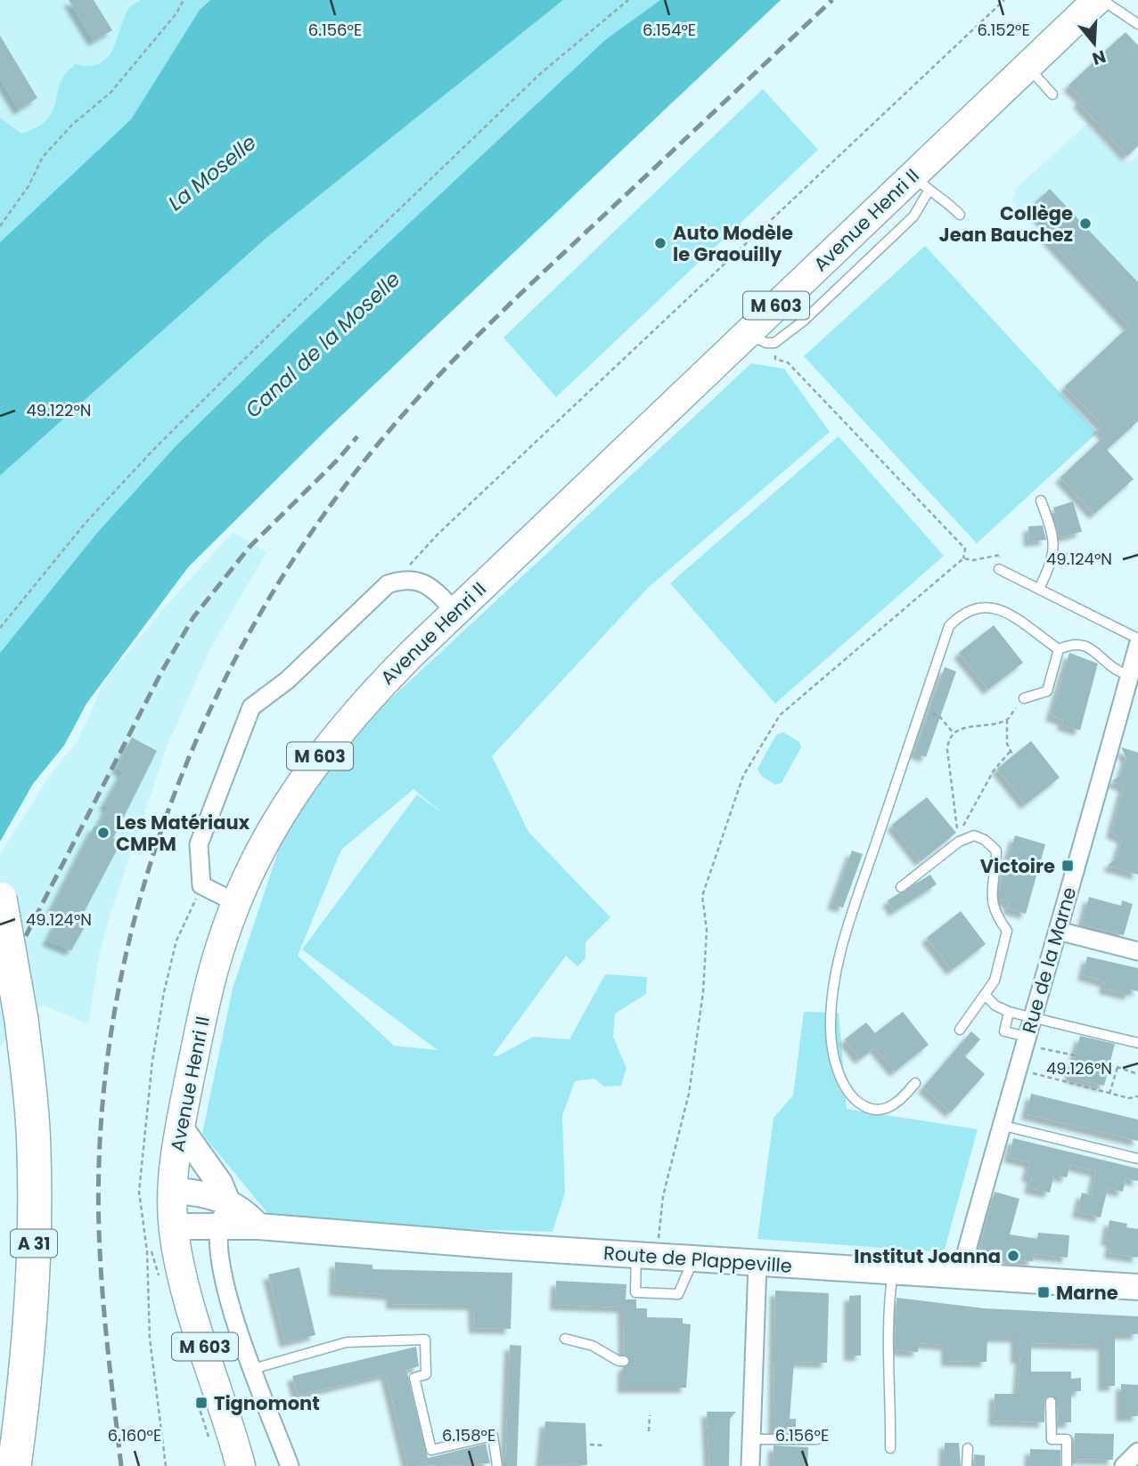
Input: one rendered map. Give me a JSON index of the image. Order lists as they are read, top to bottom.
{
  "streets": {
    "highway": ["A 31"],
    "main road": ["Avenue Henri II", "M 603"],
    "street": ["Rue de la Marne", "Route de Plappeville"]
  },
  "crossings": [
    ["Avenue Henri II", "Route de Plappeville"],
    ["Rue de la Marne", "Route de Plappeville"]
  ],
  "water": ["La Moselle", "Canal de la Moselle"],
  "places": {
    "other": [
      "Collège Jean Bauchez",
      "Auto Modèle le Graouilly",
      "Les Matériaux CMPM",
      "Institut Joanna"
    ],
    "transit": ["Victoire", "Marne", "Tignomont"]
  },
  "north": "bottom",
  "coordinates": [
    "6.156°E",
    "6.154°E",
    "6.152°E",
    "49.122°N",
    "49.124°N",
    "49.126°N",
    "6.160°E",
    "6.158°E"
  ]
}
